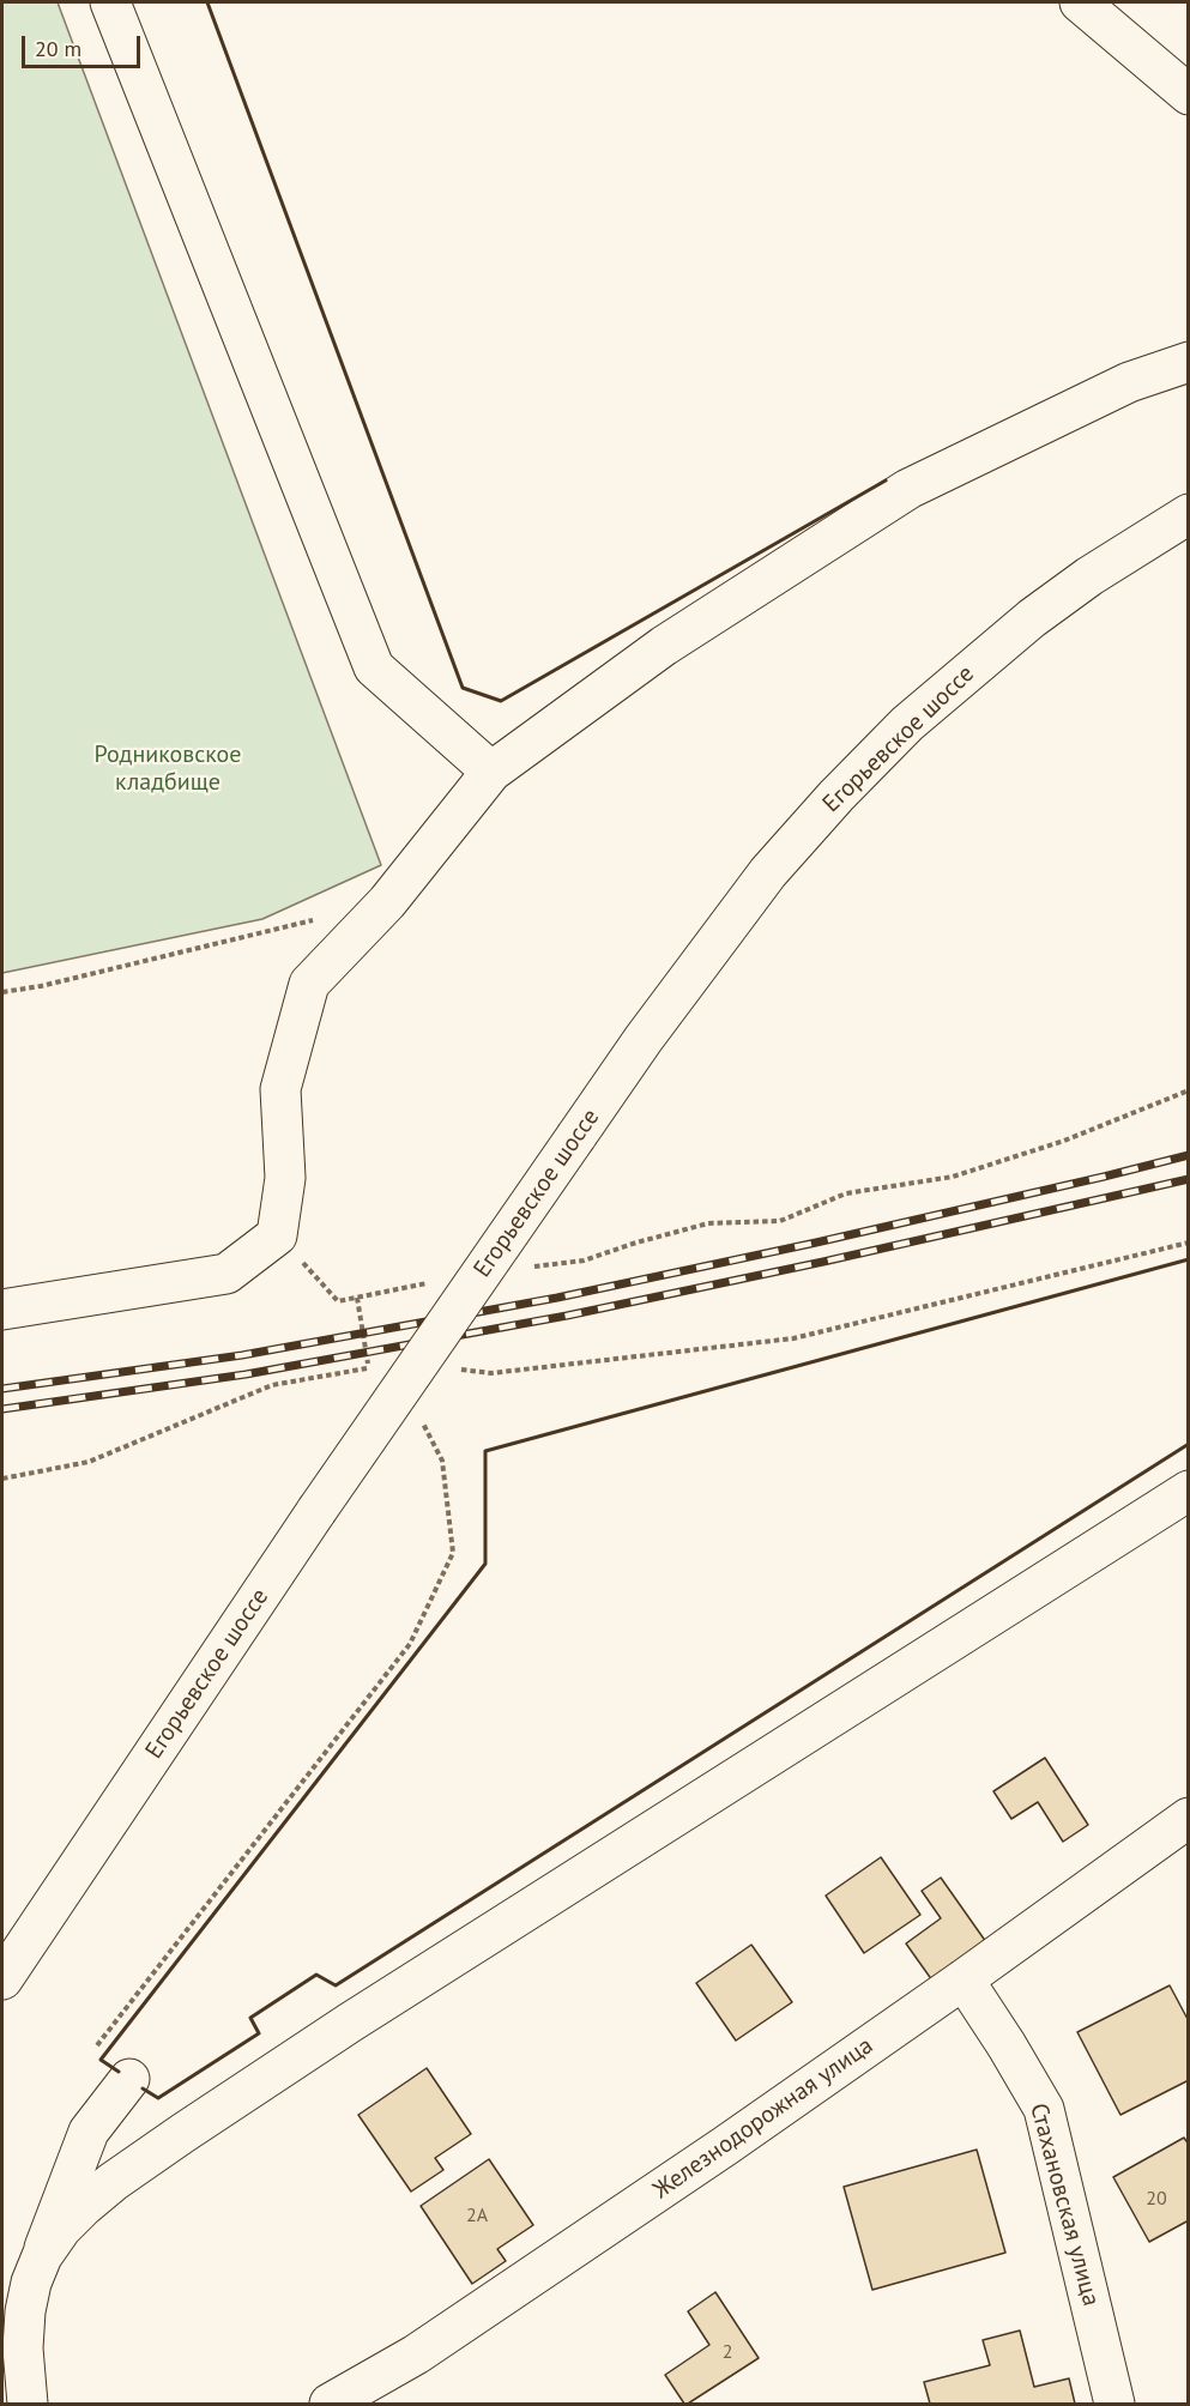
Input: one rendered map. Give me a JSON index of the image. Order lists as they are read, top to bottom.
{
  "streets": {
    "street": ["Егорьевское шоссе", "Железнодорожная улица", "Стахановская улица"]
  },
  "crossings": [
    ["Железнодорожная улица", "Стахановская улица"]
  ],
  "parks": ["Родниковское кладбище"],
  "house_numbers": ["20", "2А", "2"],
  "scale_bar": "20 m"
}
